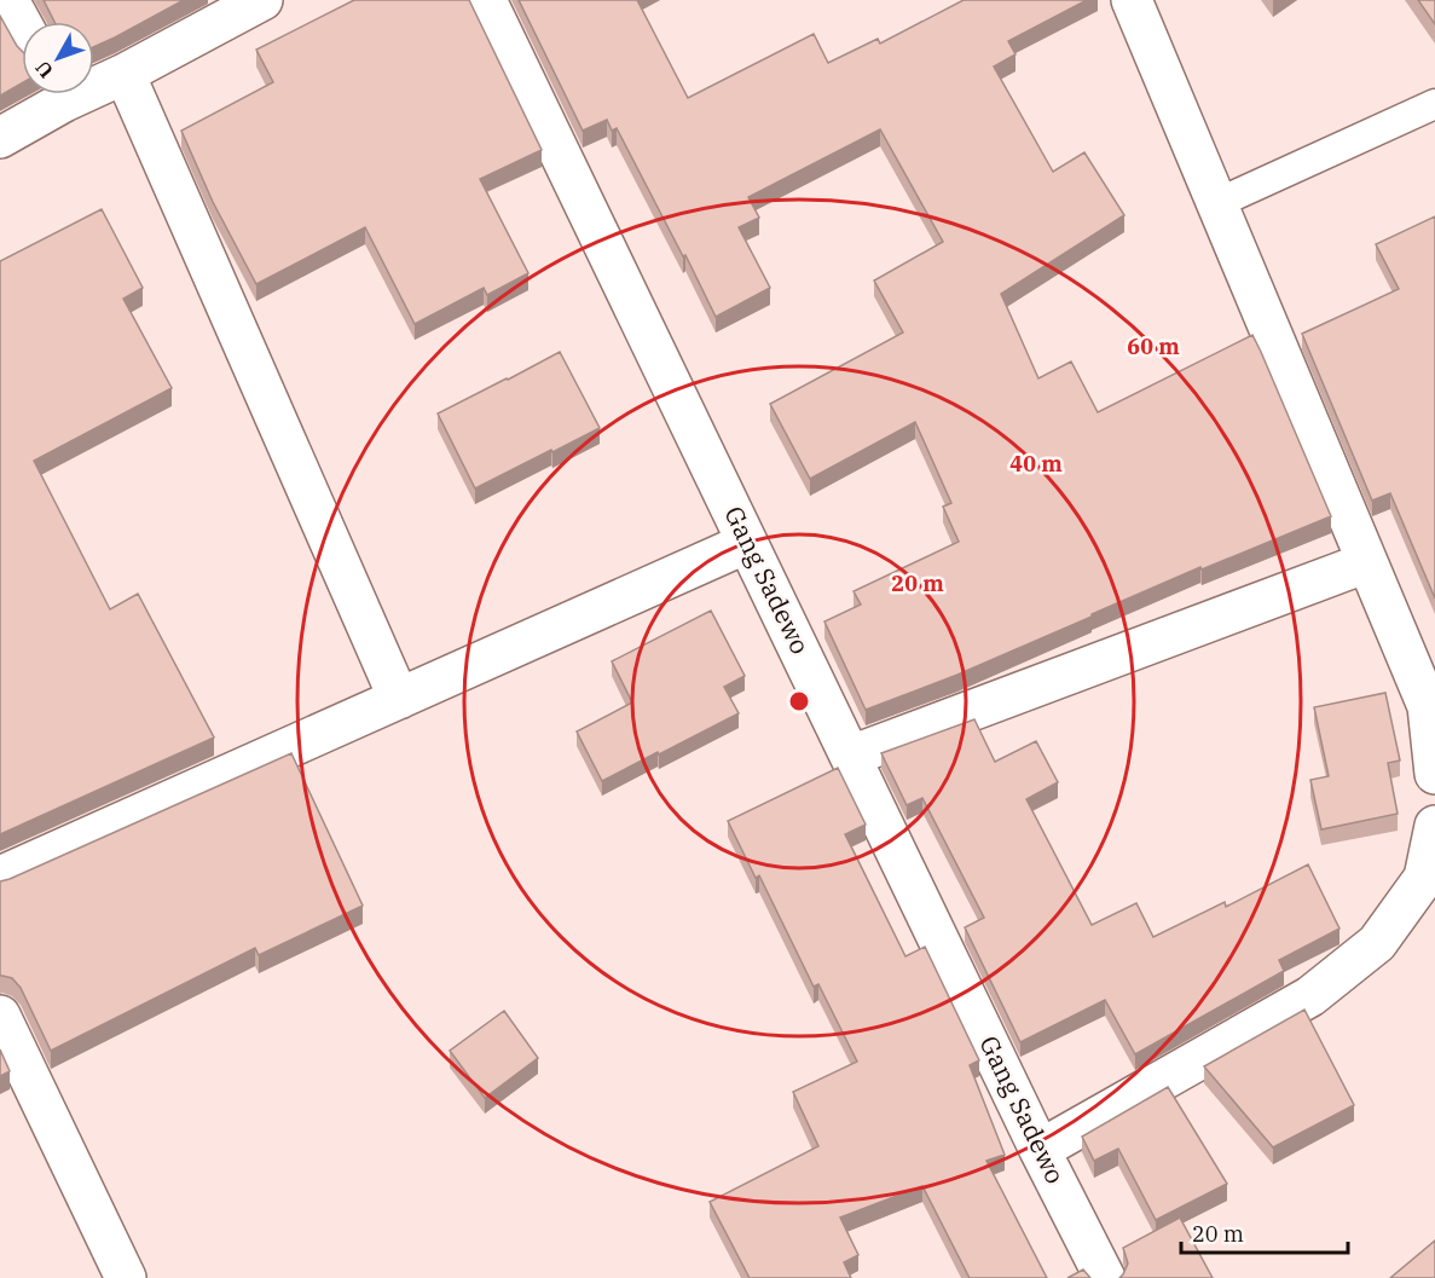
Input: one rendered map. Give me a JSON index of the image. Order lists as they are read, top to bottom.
{
  "streets": {
    "street": ["Gang Sadewo"]
  },
  "scale_bar": "20 m",
  "north": "bottom left",
  "rings": ["60 m", "40 m", "20 m"]
}
